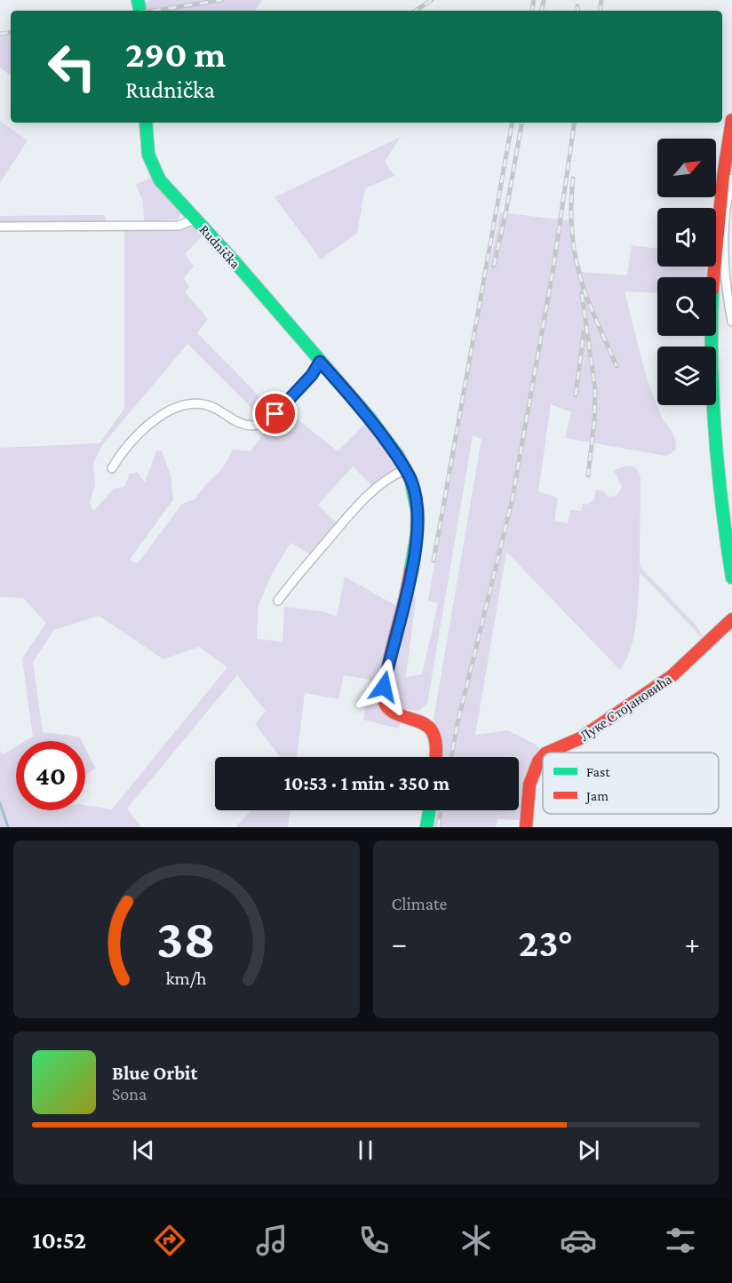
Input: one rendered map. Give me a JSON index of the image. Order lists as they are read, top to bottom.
{
  "streets": {
    "street": ["Rudnička", "Луке Стојановића"]
  },
  "legend": ["Fast", "Jam"],
  "north": "top right",
  "page": {
    "turn": ["290 m", "Rudnička"],
    "limit": "40",
    "trip": "10:53 · 1 min · 350 m",
    "tile": "Climate",
    "heat": ["−", "23°", "+"],
    "song": ["Blue Orbit", "Sona"],
    "tabs": "10:52",
    "gauge": ["38", "km/h"]
  }
}
